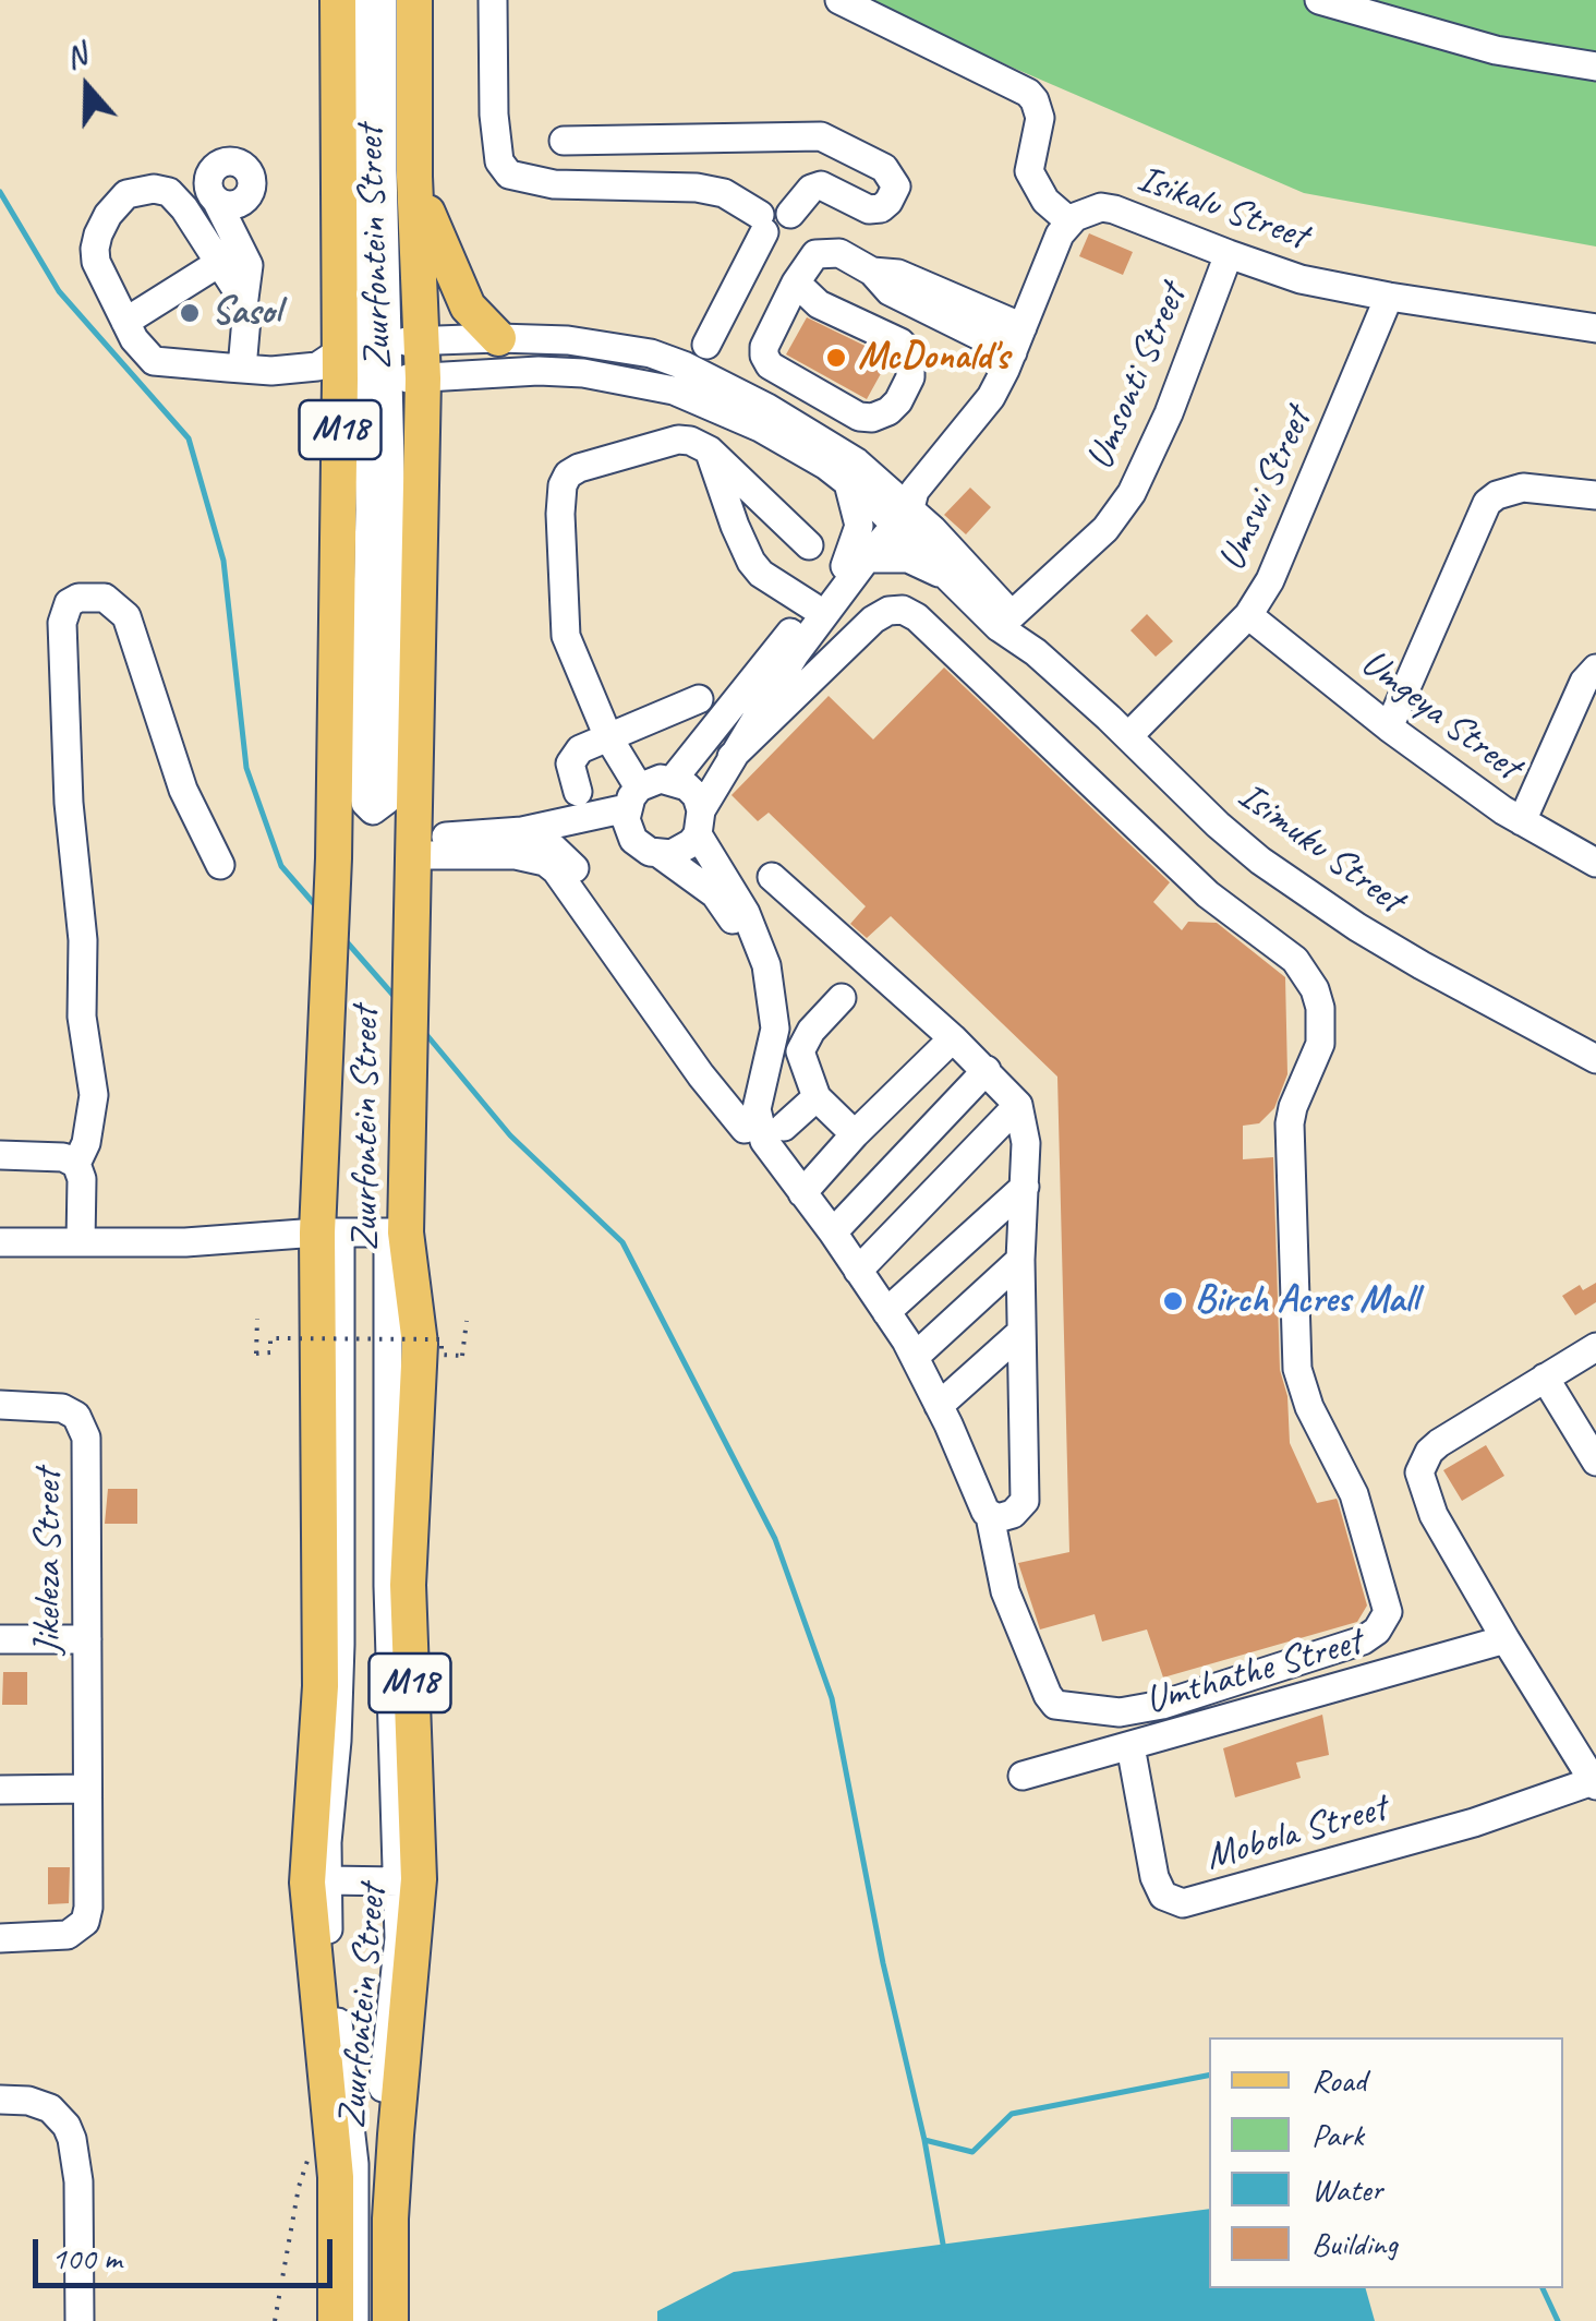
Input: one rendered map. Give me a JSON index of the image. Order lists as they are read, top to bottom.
{
  "streets": {
    "main road": ["Zuurfontein Street", "M18"],
    "street": [
      "Isikalu Street",
      "Umsonti Street",
      "Umswi Street",
      "Umgeya Street",
      "Isimuku Street",
      "Jikeleza Street",
      "Umthathe Street",
      "Mobola Street"
    ]
  },
  "crossings": [
    ["Isikalu Street", "Umsonti Street"],
    ["Isikalu Street", "Umswi Street"],
    ["Umsonti Street", "Isimuku Street"],
    ["Umswi Street", "Umgeya Street"],
    ["Umswi Street", "Isimuku Street"],
    ["Umthathe Street", "Mobola Street"]
  ],
  "places": ["Sasol", "McDonald's", "Birch Acres Mall"],
  "legend": [
    "Road",
    "Park",
    "Water",
    "Building"
  ],
  "scale_bar": "100 m",
  "north": "top"
}
